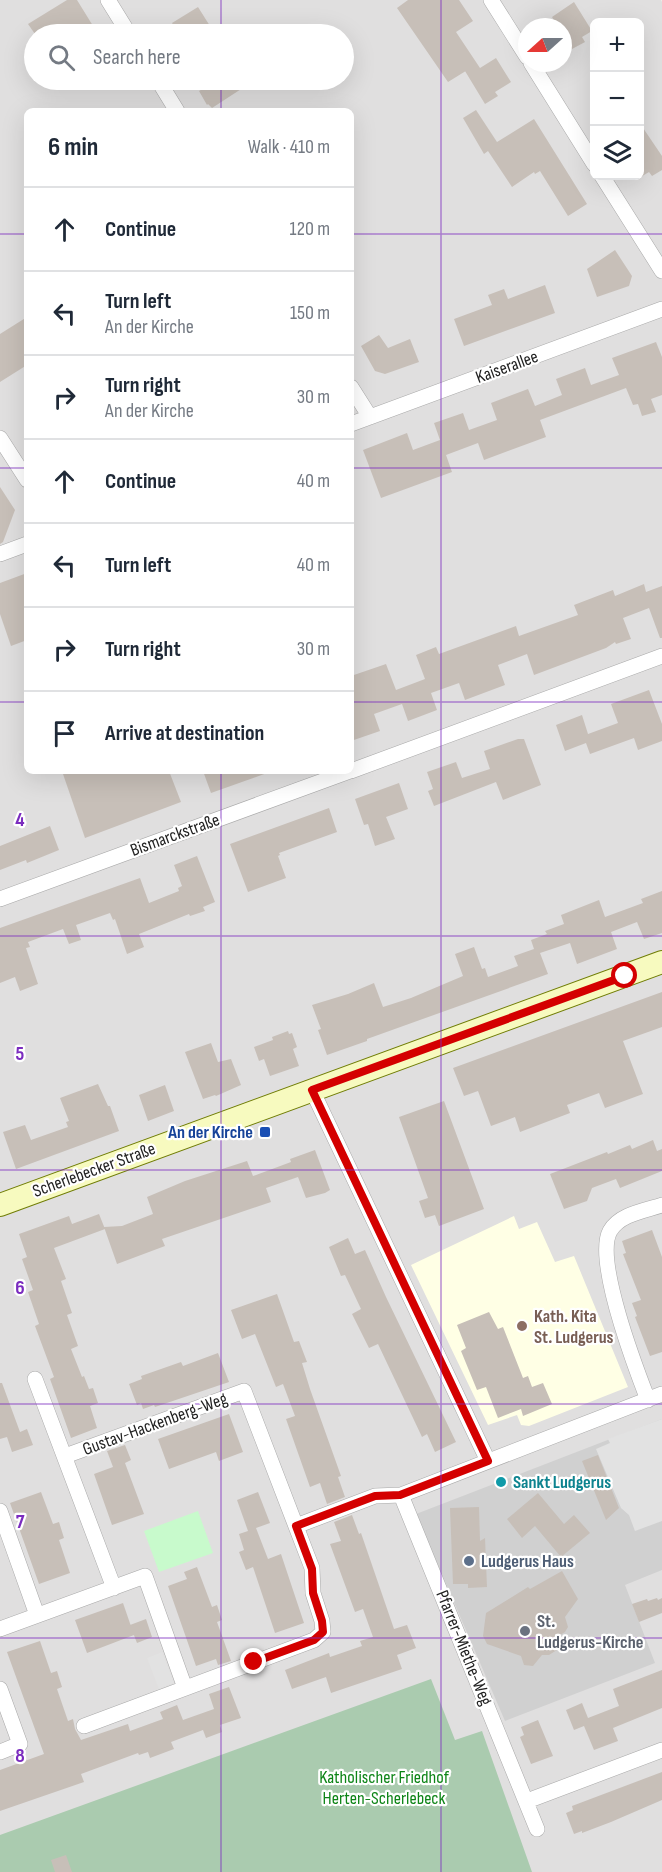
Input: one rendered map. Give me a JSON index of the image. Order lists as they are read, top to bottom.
{
  "streets": {
    "street": [
      "Kaiserallee",
      "Bismarckstraße",
      "Scherlebecker Straße",
      "Gustav-Hackenberg-Weg",
      "Pfarrer-Miethe-Weg"
    ]
  },
  "parks": ["Katholischer Friedhof Herten-Scherlebeck"],
  "places": {
    "transit": ["An der Kirche"],
    "other": [
      "Kath. Kita St. Ludgerus",
      "Sankt Ludgerus",
      "Ludgerus Haus",
      "St. Ludgerus-Kirche"
    ]
  },
  "north": "left",
  "page": {
    "map_buttons": ["+", "−"],
    "search": "Search here",
    "heading": ["6 min", "Walk · 410 m"],
    "list": [
      ["Continue", "120 m"],
      ["Turn left", "An der Kirche", "150 m"],
      ["Turn right", "An der Kirche", "30 m"],
      ["Continue", "40 m"],
      ["Turn left", "40 m"],
      ["Turn right", "30 m"],
      "Arrive at destination"
    ]
  },
  "grid": {
    "rows": [
      "4",
      "5",
      "6",
      "7",
      "8"
    ]
  }
}
